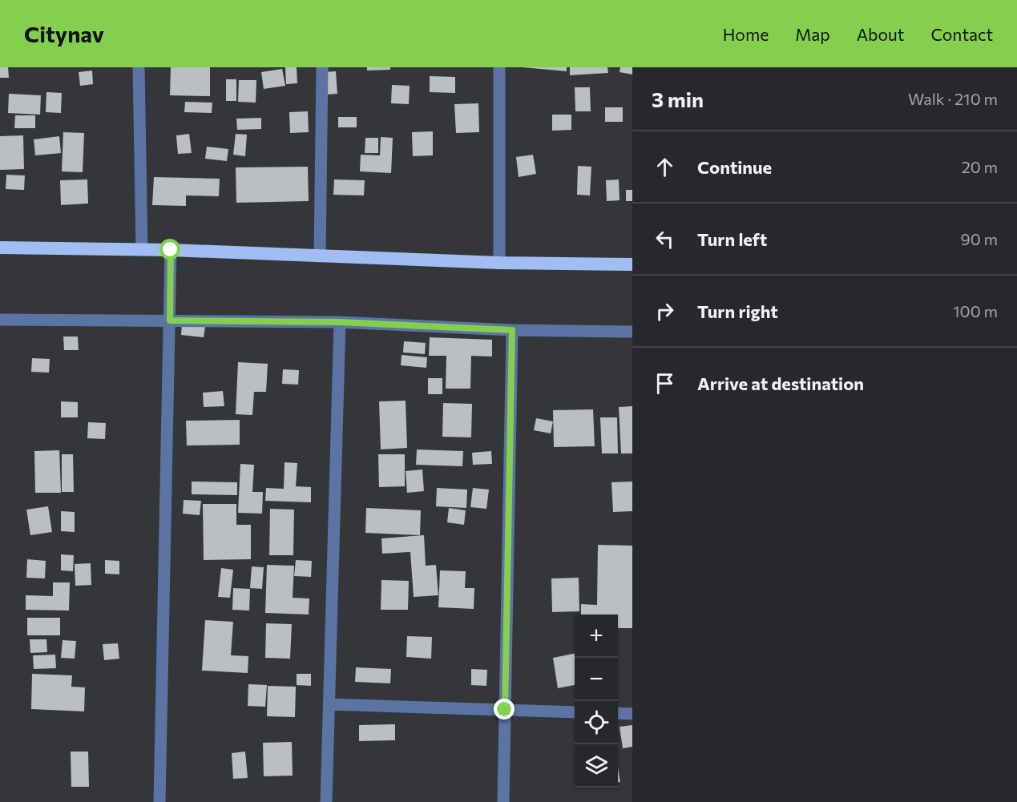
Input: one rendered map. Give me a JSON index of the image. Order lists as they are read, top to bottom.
{
  "page": {
    "header": "Citynav",
    "nav": [
      "Home",
      "Map",
      "About",
      "Contact"
    ],
    "heading": ["3 min", "Walk · 210 m"],
    "list": [
      ["Continue", "20 m"],
      ["Turn left", "90 m"],
      ["Turn right", "100 m"],
      "Arrive at destination"
    ],
    "map_buttons": ["+", "−"]
  }
}
